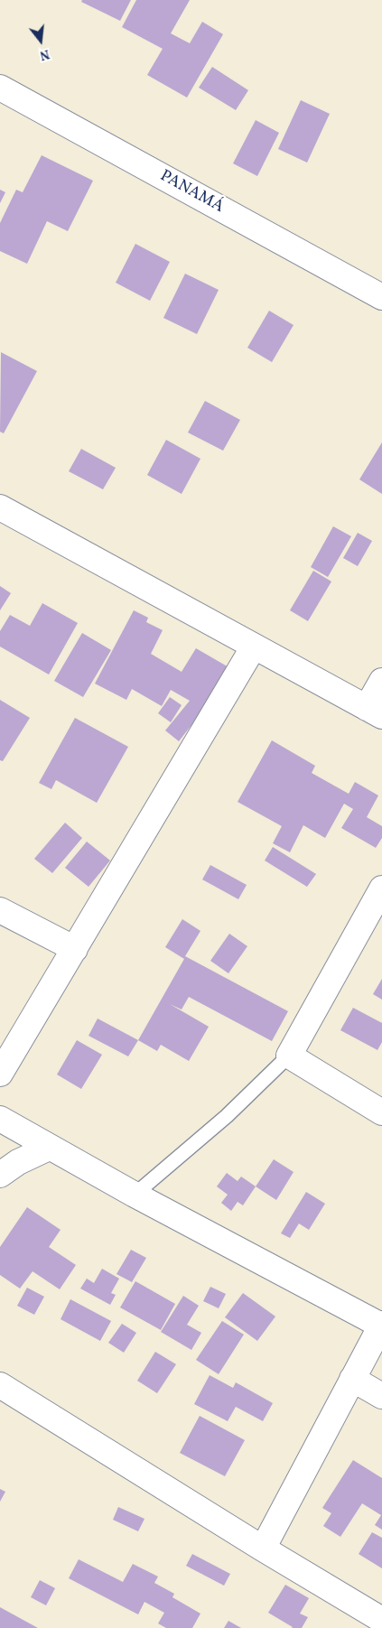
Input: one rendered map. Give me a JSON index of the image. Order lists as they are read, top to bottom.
{
  "streets": {
    "street": ["PANAMÁ"]
  },
  "north": "bottom"
}
